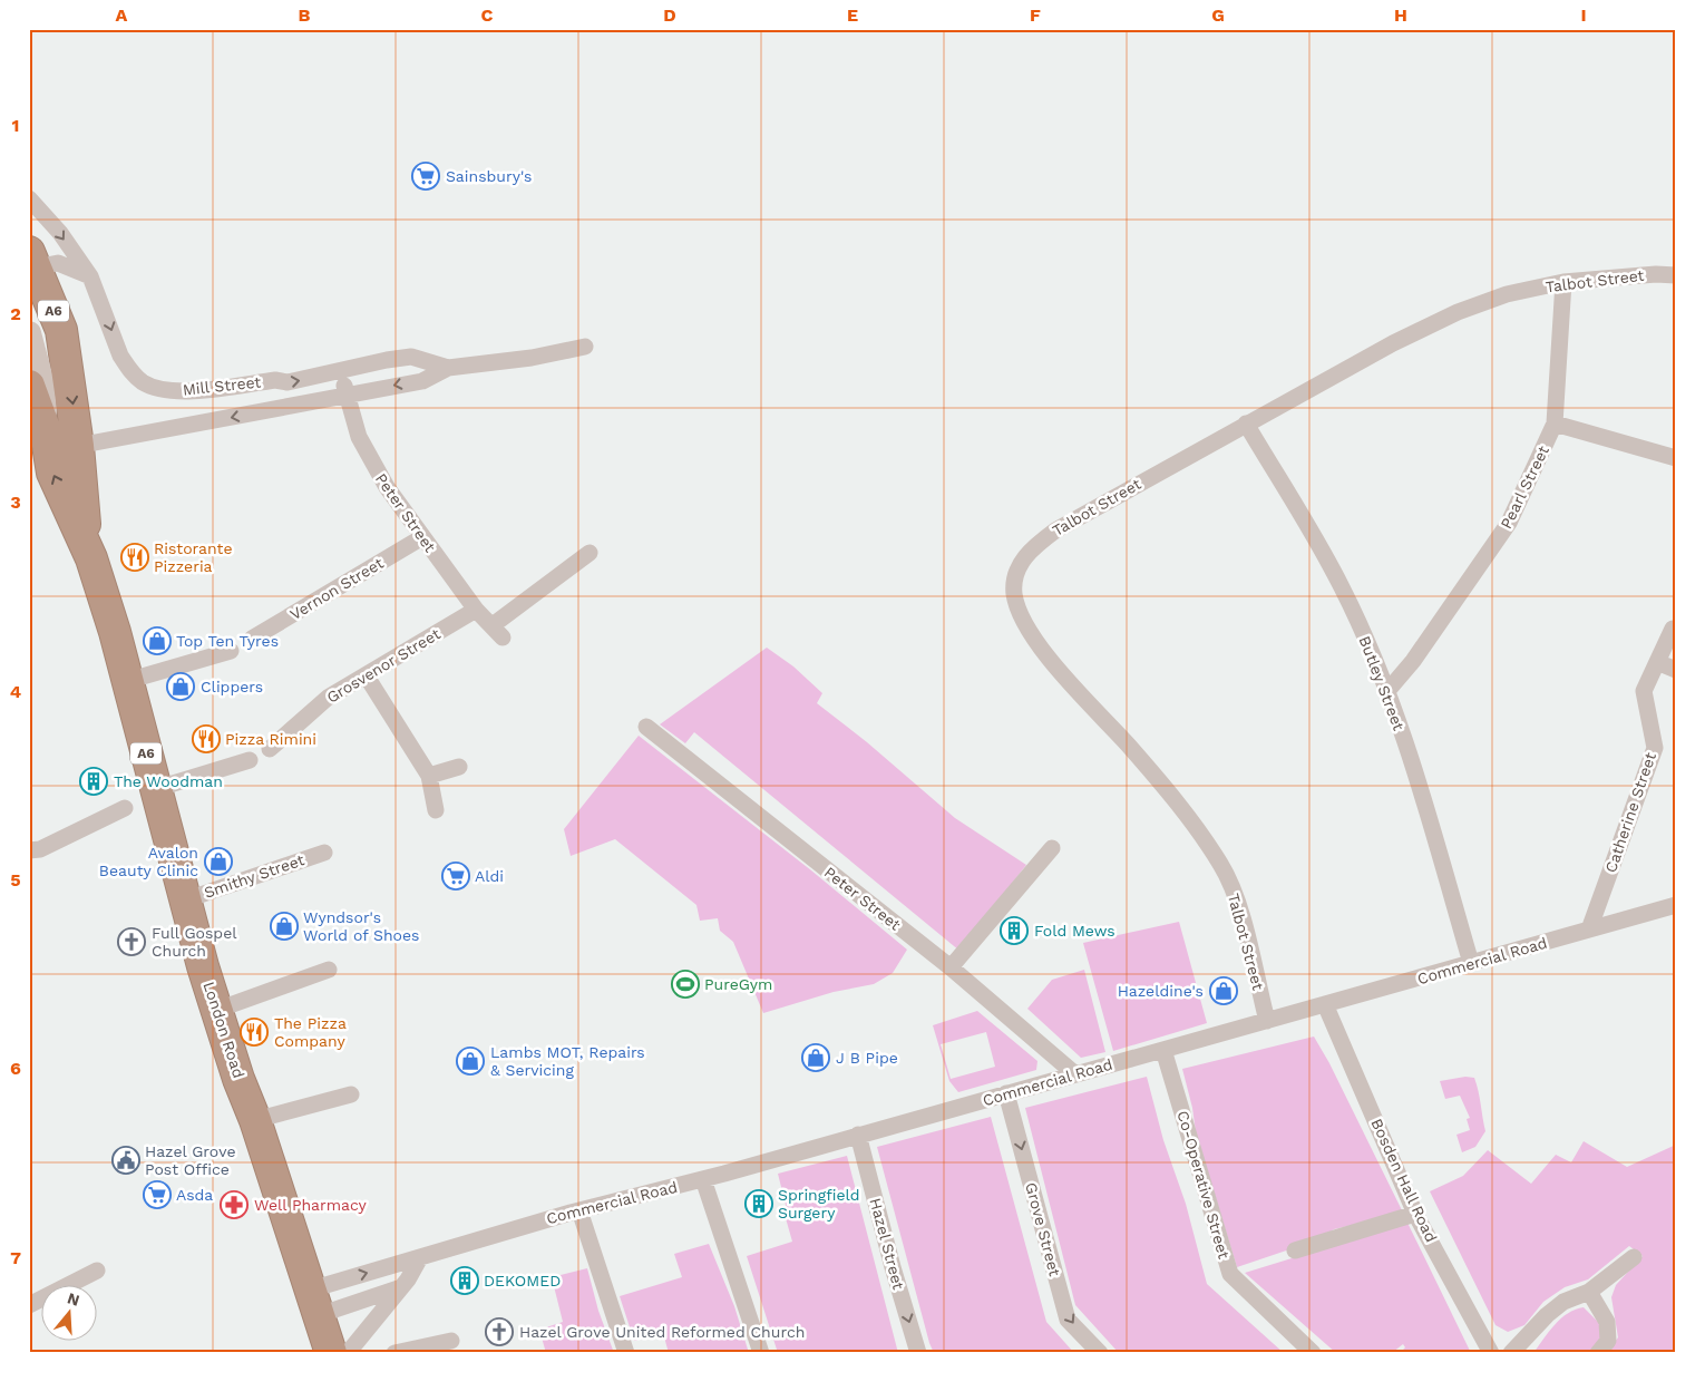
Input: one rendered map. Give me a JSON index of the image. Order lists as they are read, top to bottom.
{
  "streets": {
    "highway": ["A6", "London Road"],
    "street": [
      "Talbot Street",
      "Mill Street",
      "Pearl Street",
      "Peter Street",
      "Vernon Street",
      "Grosvenor Street",
      "Butley Street",
      "Catherine Street",
      "Smithy Street",
      "Commercial Road",
      "Bosden Hall Road",
      "Co-Operative Street",
      "Grove Street",
      "Hazel Street"
    ]
  },
  "crossings": [
    ["Talbot Street", "Pearl Street"],
    ["Talbot Street", "Butley Street"],
    ["Talbot Street", "Commercial Road"],
    ["A6", "Mill Street"],
    ["A6", "London Road"],
    ["Mill Street", "Peter Street"],
    ["Mill Street", "London Road"],
    ["Pearl Street", "Butley Street"],
    ["Peter Street", "Vernon Street"],
    ["Peter Street", "Grosvenor Street"],
    ["Peter Street", "Commercial Road"],
    ["Butley Street", "Commercial Road"],
    ["Catherine Street", "Commercial Road"],
    ["Smithy Street", "London Road"],
    ["Commercial Road", "London Road"],
    ["Commercial Road", "Bosden Hall Road"],
    ["Commercial Road", "Co-Operative Street"],
    ["Commercial Road", "Grove Street"],
    ["Commercial Road", "Hazel Street"]
  ],
  "one_way": ["Grove Street", "Hazel Street"],
  "places": {
    "supermarket": ["Sainsbury's", "Aldi", "Asda"],
    "restaurant": ["Ristorante Pizzeria", "Pizza Rimini", "The Pizza Company"],
    "shop": [
      "Top Ten Tyres",
      "Clippers",
      "Avalon Beauty Clinic",
      "Wyndsor's World of Shoes",
      "Hazeldine's",
      "J B Pipe",
      "Lambs MOT, Repairs & Servicing"
    ],
    "building": [
      "The Woodman",
      "Fold Mews",
      "Springfield Surgery",
      "DEKOMED"
    ],
    "church": ["Full Gospel Church", "Hazel Grove United Reformed Church"],
    "sports": ["PureGym"],
    "public building": ["Hazel Grove Post Office"],
    "pharmacy": ["Well Pharmacy"]
  },
  "north": "top",
  "grid": {
    "columns": [
      "A",
      "B",
      "C",
      "D",
      "E",
      "F",
      "G",
      "H",
      "I"
    ],
    "rows": [
      "1",
      "2",
      "3",
      "4",
      "5",
      "6",
      "7"
    ]
  }
}
